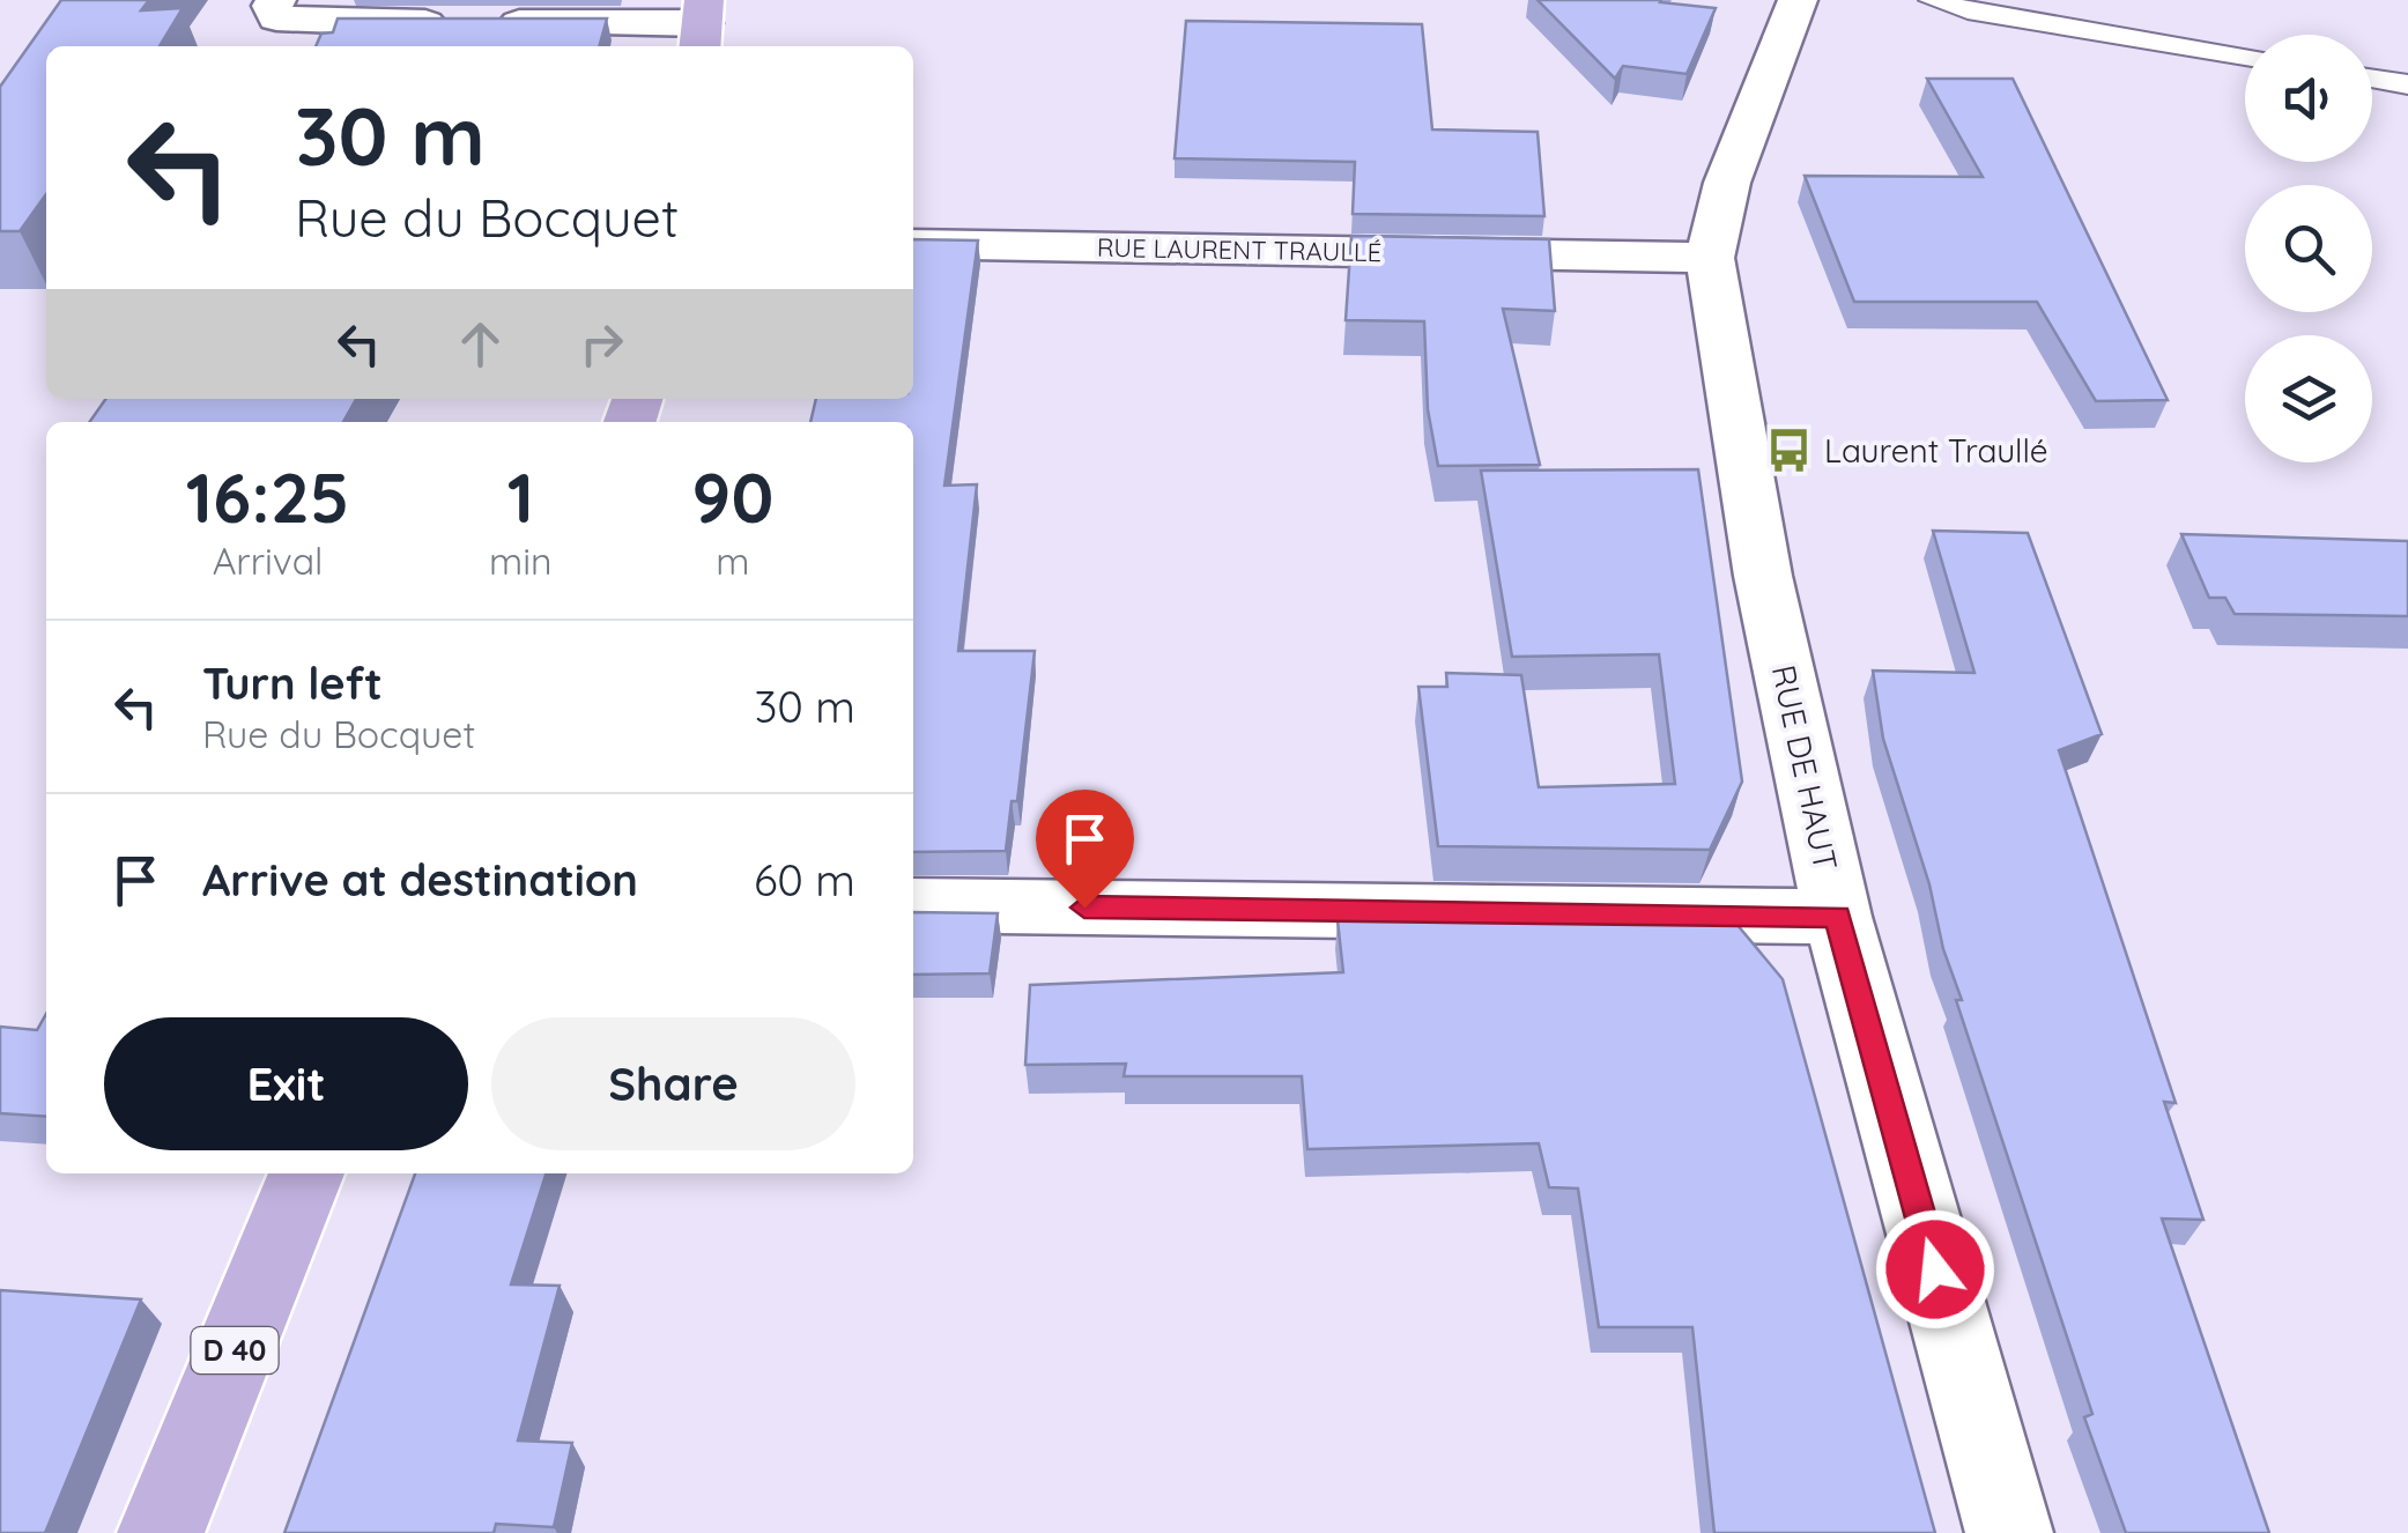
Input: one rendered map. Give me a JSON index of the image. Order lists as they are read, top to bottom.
{
  "streets": {
    "main road": ["D 40"],
    "street": ["RUE LAURENT TRAULLÉ", "RUE DE HAUT"]
  },
  "crossings": [
    ["RUE LAURENT TRAULLÉ", "RUE DE HAUT"]
  ],
  "places": {
    "bus stop": ["Laurent Traullé"]
  },
  "page": {
    "turn": ["30 m", "Rue du Bocquet"],
    "eta": [
      "16:25",
      "Arrival",
      "1",
      "min",
      "90",
      "m"
    ],
    "list": [
      {
        "name": "Turn left",
        "note": "Rue du Bocquet",
        "value": "30 m"
      },
      {
        "name": "Arrive at destination",
        "value": "60 m"
      }
    ],
    "buttons": ["Exit", "Share"]
  }
}
